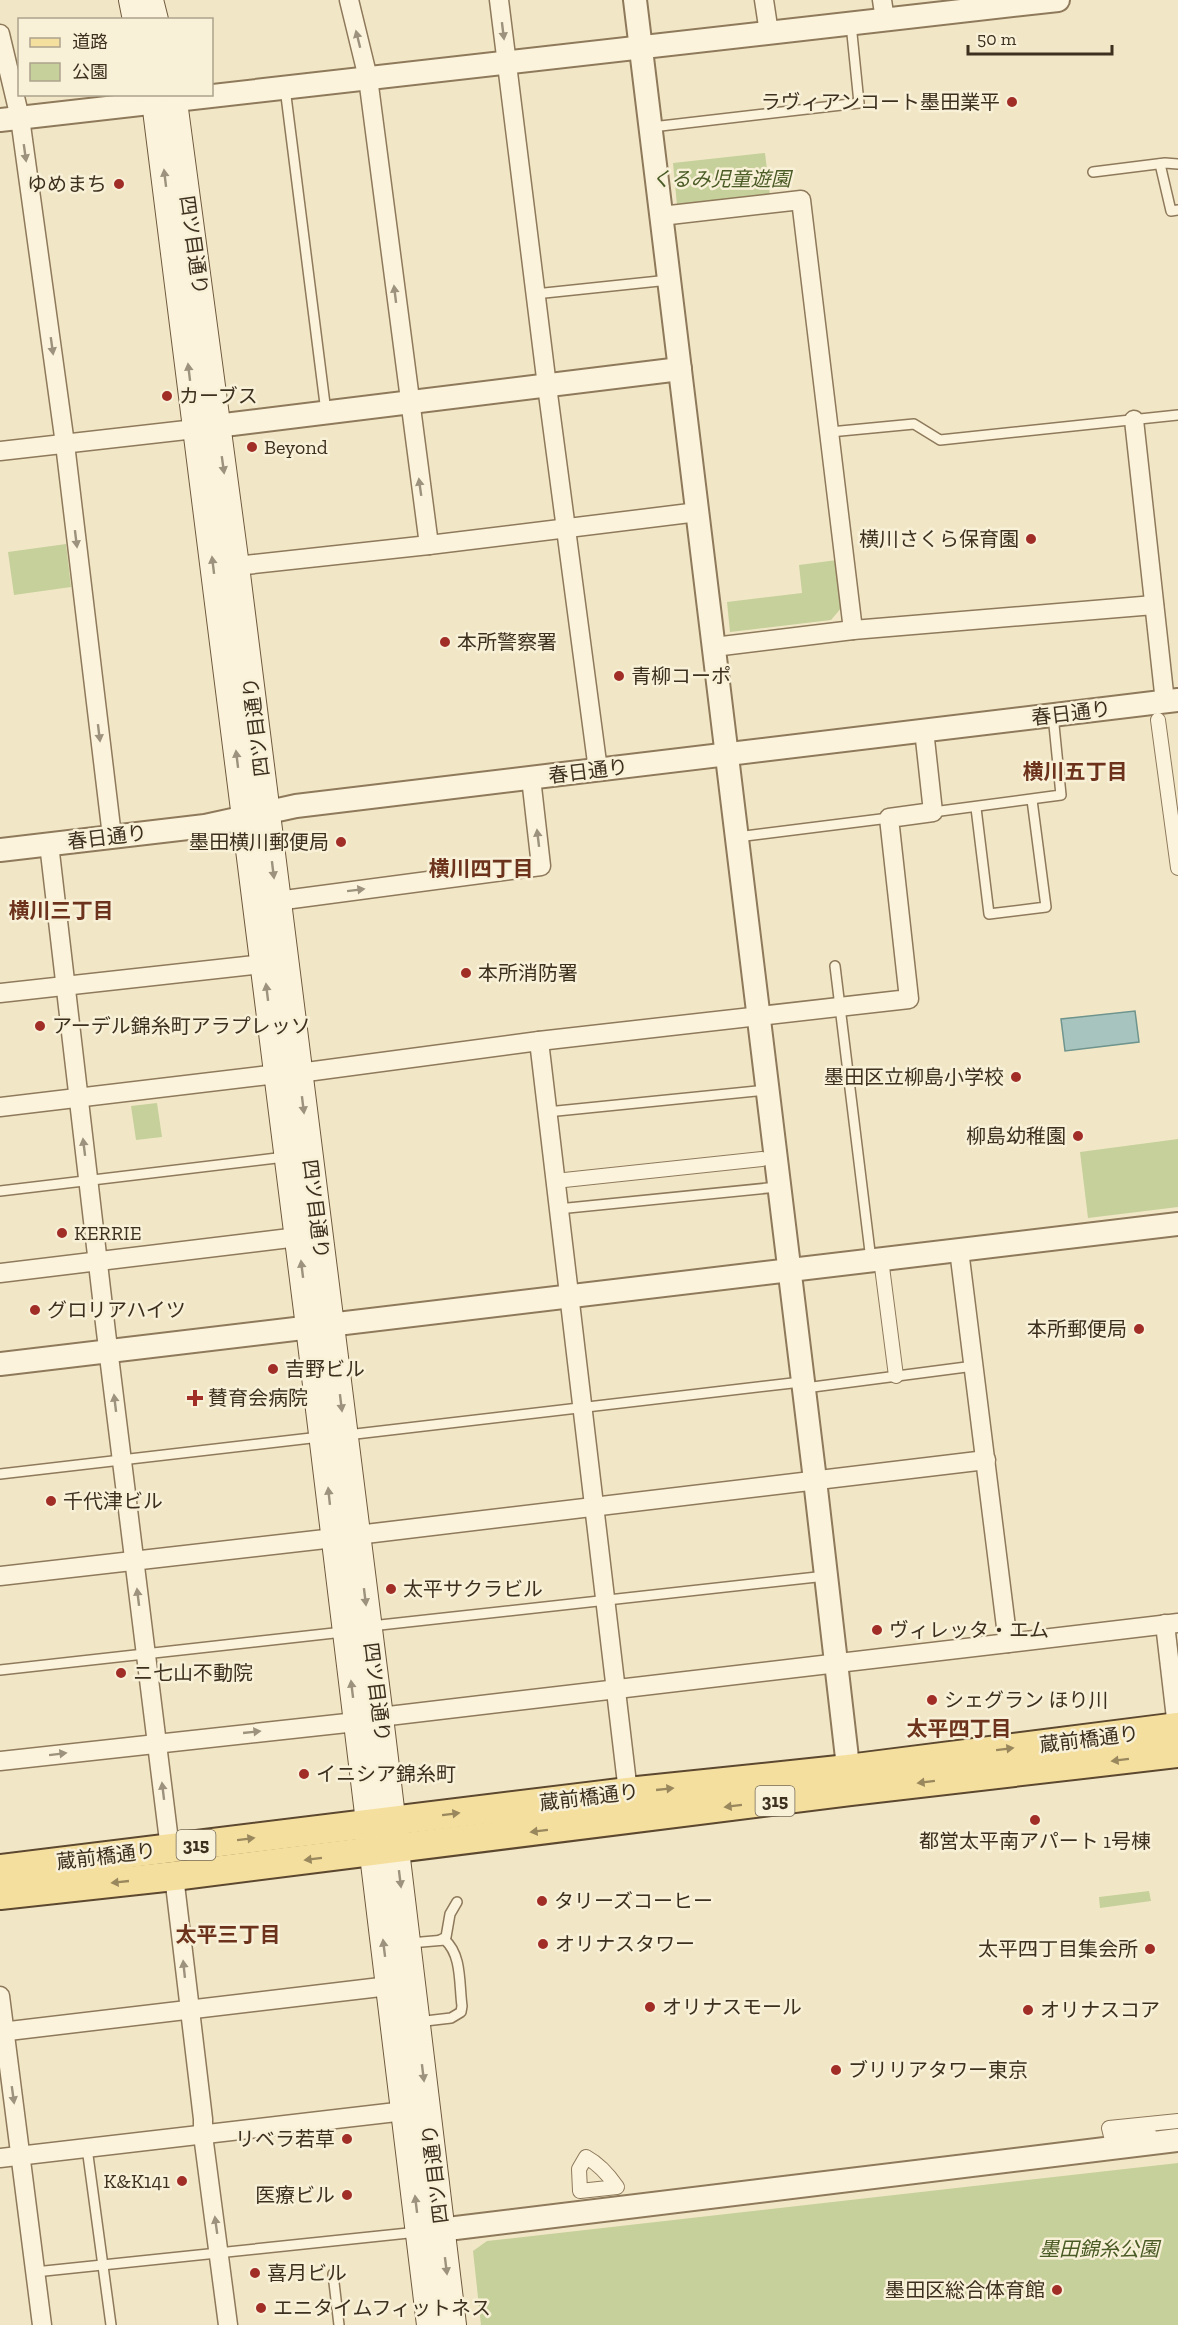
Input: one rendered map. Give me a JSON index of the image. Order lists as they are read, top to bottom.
{
  "streets": {
    "main road": ["四ツ目通り", "蔵前橋通り", "315"],
    "street": ["春日通り"]
  },
  "crossings": [
    ["四ツ目通り", "春日通り"],
    ["四ツ目通り", "蔵前橋通り"]
  ],
  "districts": [
    "横川五丁目",
    "横川四丁目",
    "横川三丁目",
    "太平四丁目",
    "太平三丁目"
  ],
  "parks": ["くるみ児童遊園", "墨田錦糸公園"],
  "places": {
    "other": [
      "ラヴィアンコート墨田業平",
      "ゆめまち",
      "カーブス",
      "Beyond",
      "横川さくら保育園",
      "本所警察署",
      "青柳コーポ",
      "墨田横川郵便局",
      "本所消防署",
      "アーデル錦糸町アラプレッソ",
      "墨田区立柳島小学校",
      "柳島幼稚園",
      "KERRIE",
      "グロリアハイツ",
      "本所郵便局",
      "吉野ビル",
      "千代津ビル",
      "太平サクラビル",
      "ヴィレッタ・エム",
      "ニ七山不動院",
      "シェグラン ほり川",
      "イニシア錦糸町",
      "都営太平南アパート 1号棟",
      "タリーズコーヒー",
      "オリナスタワー",
      "太平四丁目集会所",
      "オリナスモール",
      "オリナスコア",
      "ブリリアタワー東京",
      "リベラ若草",
      "K&K141",
      "医療ビル",
      "喜月ビル",
      "墨田区総合体育館",
      "エニタイムフィットネス"
    ],
    "health": ["賛育会病院"]
  },
  "legend": ["道路", "公園"],
  "scale_bar": "50 m"
}
